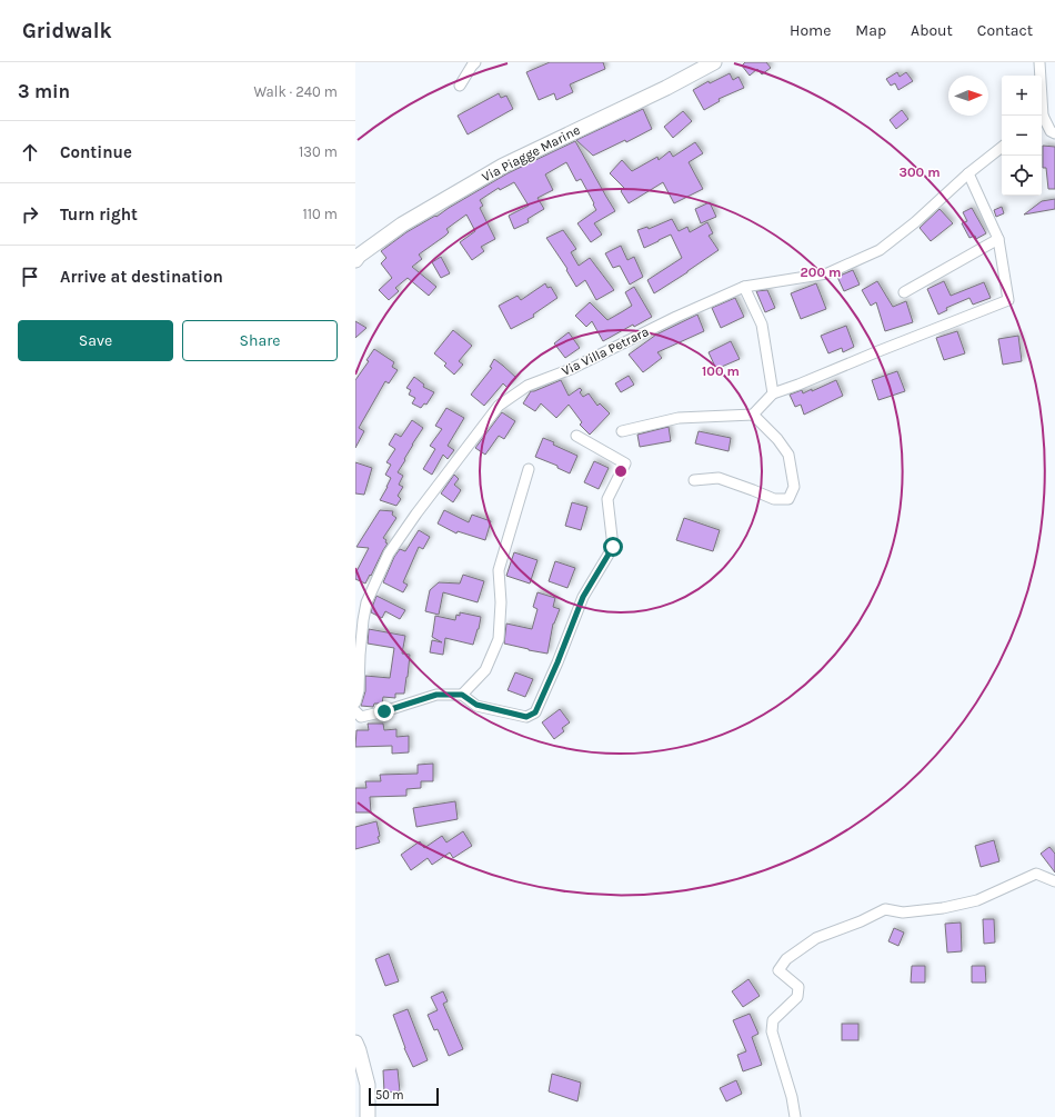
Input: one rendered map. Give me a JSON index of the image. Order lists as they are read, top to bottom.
{
  "streets": {
    "street": ["Via Piagge Marine", "Via Villa Petrara"]
  },
  "scale_bar": "50 m",
  "north": "right",
  "page": {
    "header": "Gridwalk",
    "nav": [
      "Home",
      "Map",
      "About",
      "Contact"
    ],
    "heading": ["3 min", "Walk · 240 m"],
    "map_buttons": ["+", "−"],
    "list": [
      ["Continue", "130 m"],
      ["Turn right", "110 m"],
      "Arrive at destination"
    ],
    "buttons": ["Save", "Share"],
    "scale": "50 m"
  },
  "rings": ["300 m", "200 m", "100 m"]
}
